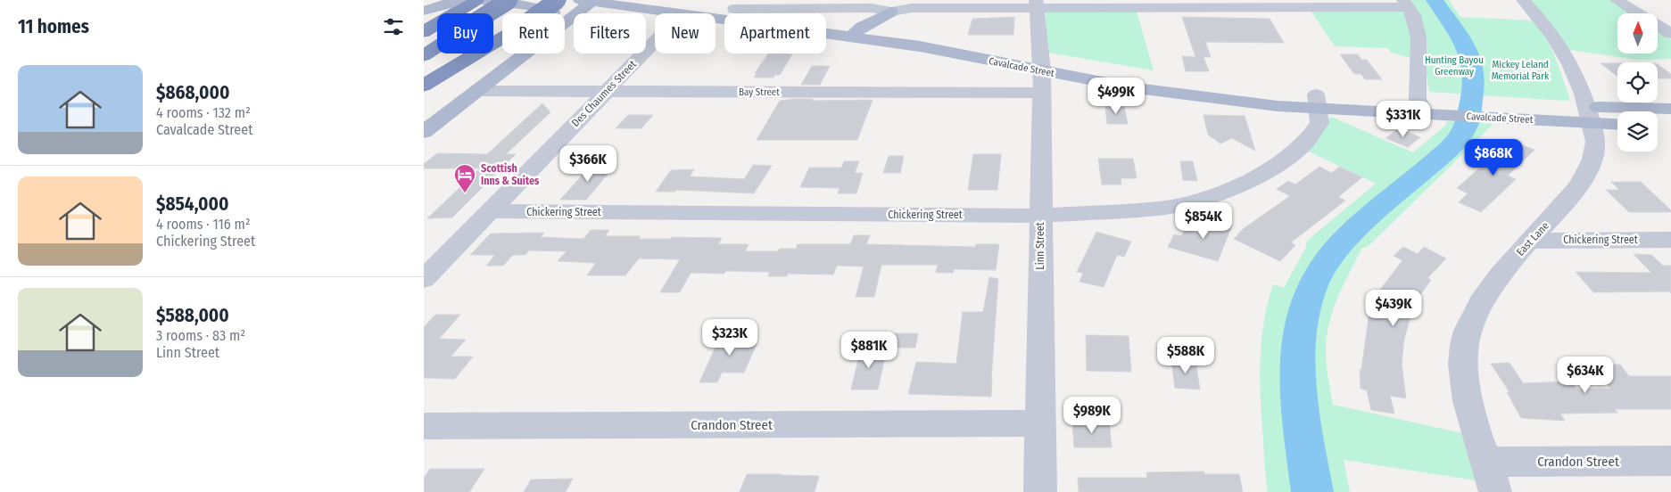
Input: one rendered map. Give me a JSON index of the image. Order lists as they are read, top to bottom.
{
  "streets": {
    "main road": ["Cavalcade Street"],
    "street": [
      "Bay Street",
      "Des Chaumes Street",
      "Chickering Street",
      "East Lane",
      "Linn Street",
      "Crandon Street"
    ]
  },
  "crossings": [
    ["Cavalcade Street", "Bay Street"],
    ["Cavalcade Street", "Des Chaumes Street"],
    ["Cavalcade Street", "Chickering Street"],
    ["Cavalcade Street", "East Lane"],
    ["Cavalcade Street", "Linn Street"],
    ["Bay Street", "Des Chaumes Street"],
    ["Bay Street", "Linn Street"],
    ["Des Chaumes Street", "Chickering Street"],
    ["Chickering Street", "East Lane"],
    ["Chickering Street", "Linn Street"],
    ["East Lane", "Crandon Street"],
    ["Linn Street", "Crandon Street"]
  ],
  "parks": ["Hunting Bayou Greenway", "Mickey Leland Memorial Park"],
  "places": {
    "hotel": ["Scottish Inns & Suites"]
  },
  "north": "top",
  "page": {
    "heading": "11 homes",
    "chip": [
      "Buy",
      "Rent",
      "Filters",
      "New",
      "Apartment"
    ],
    "list": [
      {
        "name": "$868,000",
        "note": "4 rooms · 132 m² · Cavalcade Street"
      },
      {
        "name": "$854,000",
        "note": "4 rooms · 116 m² · Chickering Street"
      },
      {
        "name": "$588,000",
        "note": "3 rooms · 83 m² · Linn Street"
      }
    ],
    "price": [
      "$499K",
      "$331K",
      "$868K",
      "$366K",
      "$854K",
      "$439K",
      "$323K",
      "$881K",
      "$588K",
      "$634K",
      "$989K"
    ]
  }
}
